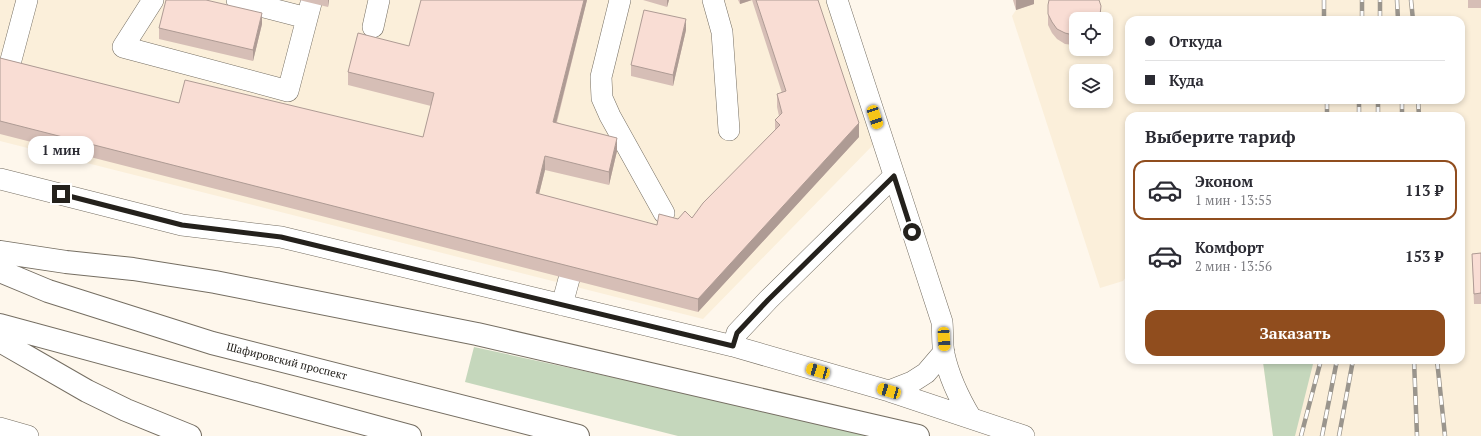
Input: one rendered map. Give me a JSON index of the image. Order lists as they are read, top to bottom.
{
  "streets": {
    "main road": ["Шафировский проспект"]
  },
  "page": {
    "banner": ["Откуда", "Куда"],
    "heading": "Выберите тариф",
    "bubble": "1 мин",
    "list": [
      {
        "name": "Эконом",
        "note": "1 мин · 13:55",
        "value": "113 ₽"
      },
      {
        "name": "Комфорт",
        "note": "2 мин · 13:56",
        "value": "153 ₽"
      }
    ],
    "buttons": "Заказать"
  }
}
